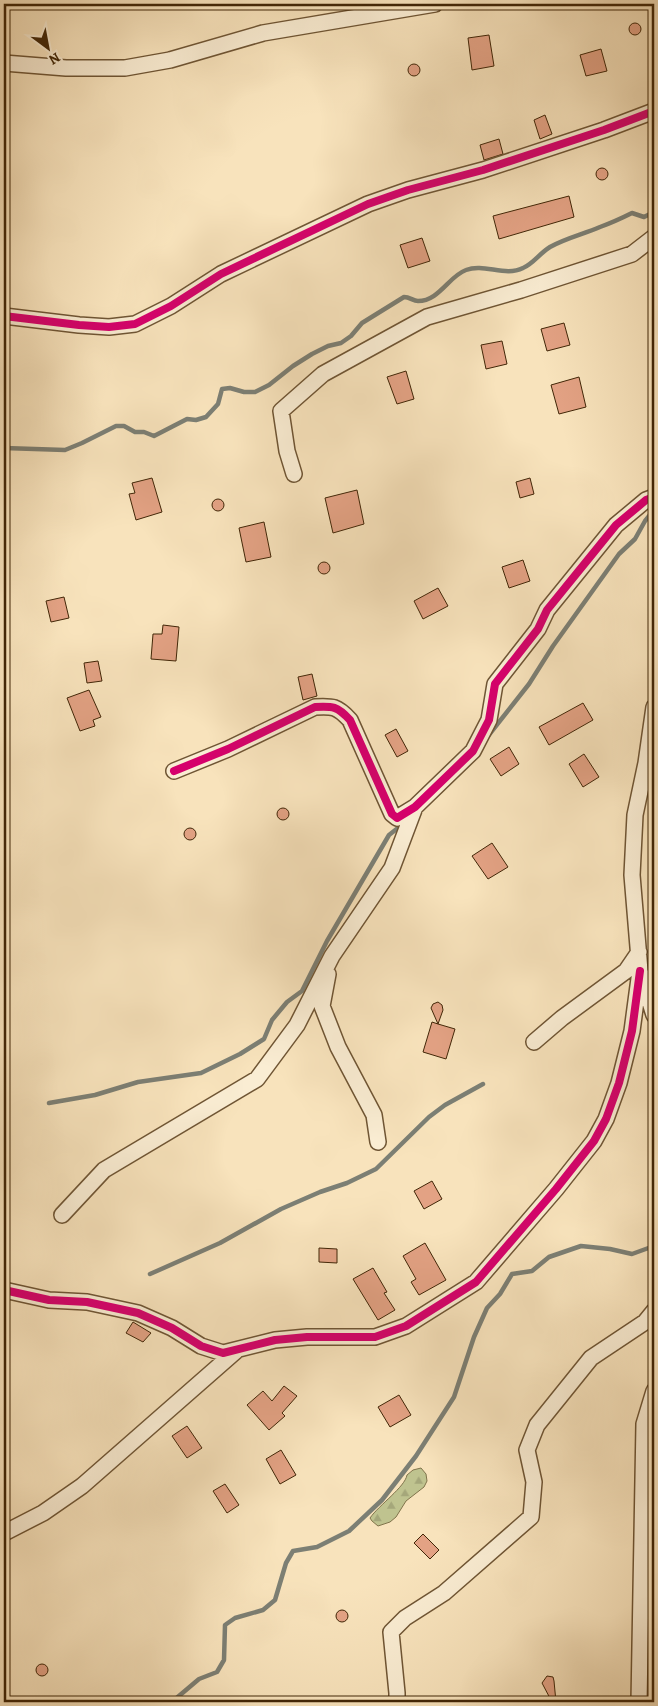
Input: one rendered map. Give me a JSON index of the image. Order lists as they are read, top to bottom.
{
  "north": "bottom right"
}
